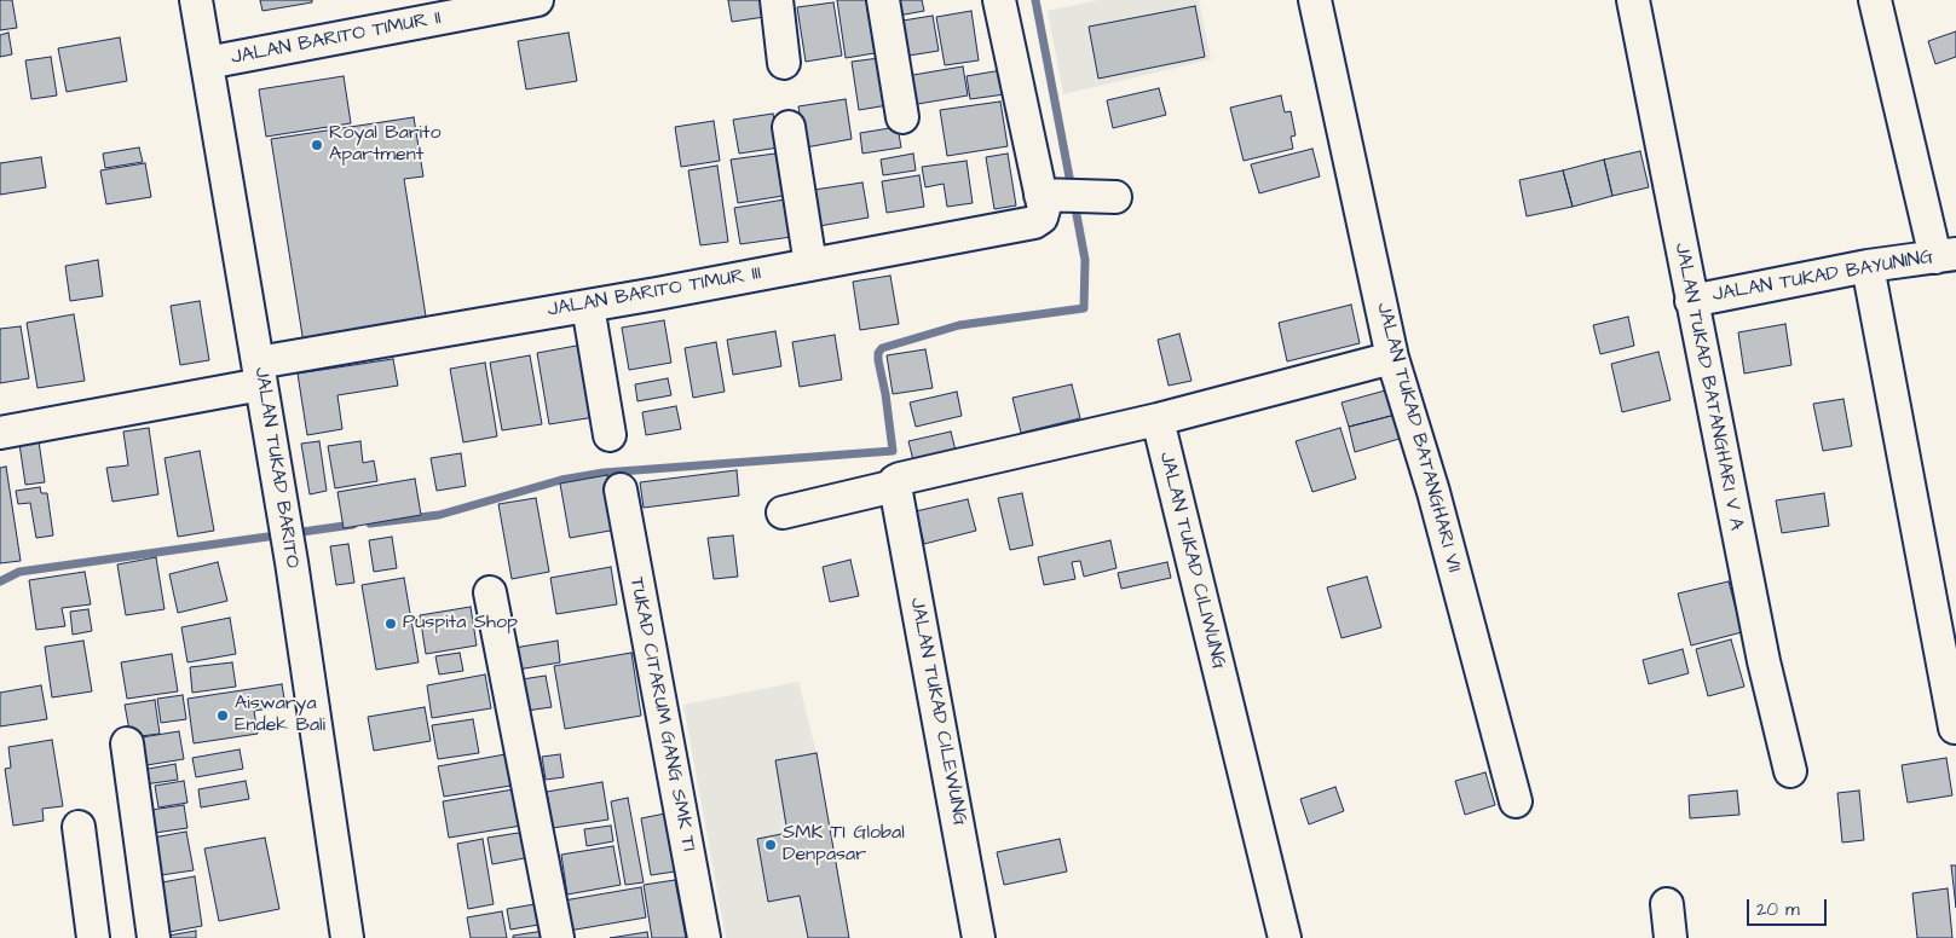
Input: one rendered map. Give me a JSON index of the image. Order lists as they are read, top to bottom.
{
  "streets": {
    "street": [
      "JALAN BARITO TIMUR II",
      "JALAN TUKAD BAYUNING",
      "JALAN BARITO TIMUR III",
      "JALAN TUKAD BATANGHARI V A",
      "JALAN TUKAD BATANGHARI VII",
      "JALAN TUKAD BARITO",
      "JALAN TUKAD CILIWUNG",
      "JALAN TUKAD CILEWUNG",
      "TUKAD CITARUM GANG SMK TI"
    ]
  },
  "crossings": [
    ["JALAN BARITO TIMUR II", "JALAN TUKAD BARITO"],
    ["JALAN TUKAD BAYUNING", "JALAN TUKAD BATANGHARI V A"],
    ["JALAN BARITO TIMUR III", "JALAN TUKAD BARITO"]
  ],
  "places": [
    "Royal Barito Apartment",
    "Puspita Shop",
    "Aiswarya Endek Bali",
    "SMK TI Global Denpasar"
  ],
  "scale_bar": "20 m"
}
